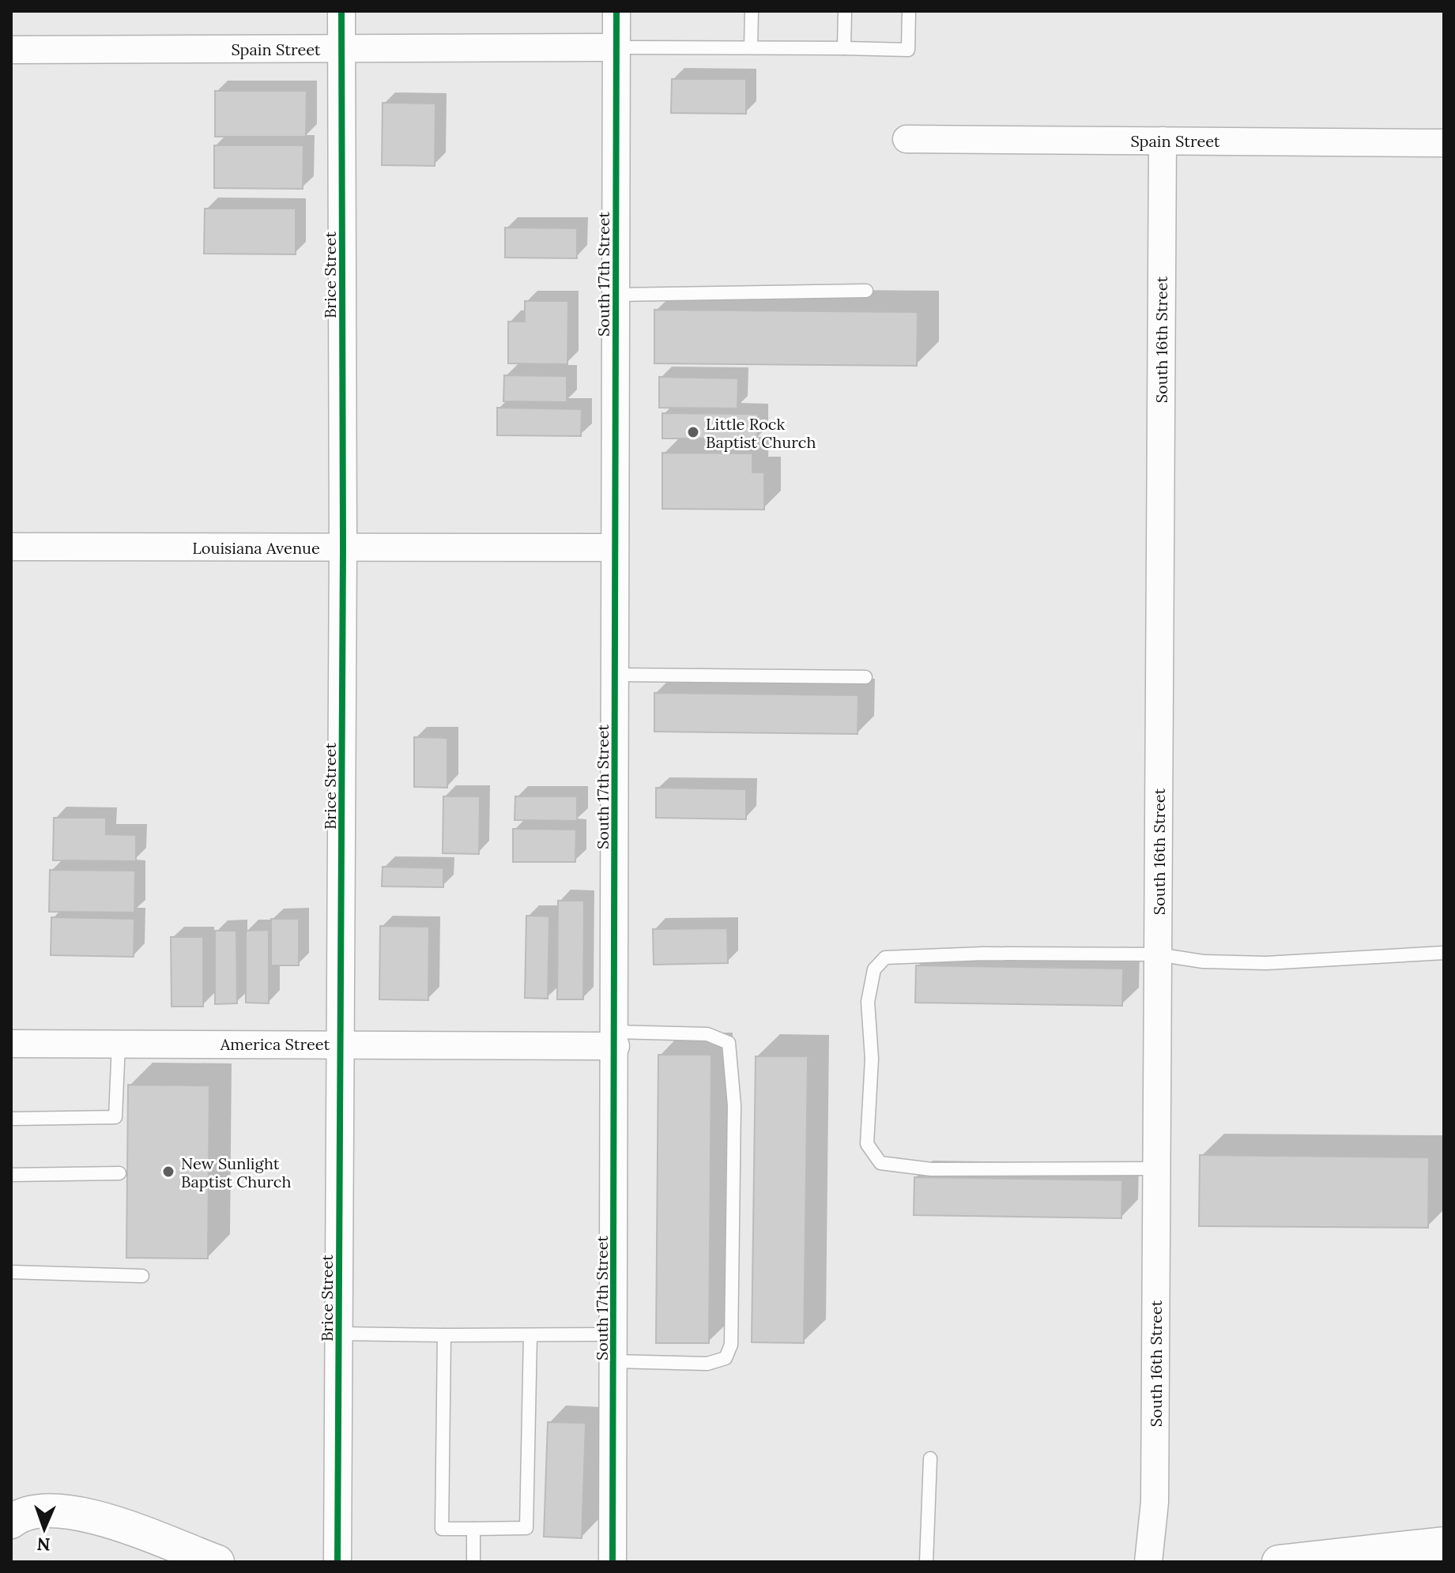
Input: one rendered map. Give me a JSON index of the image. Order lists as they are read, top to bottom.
{
  "streets": {
    "street": [
      "Spain Street",
      "South 17th Street",
      "Brice Street",
      "South 16th Street",
      "Louisiana Avenue",
      "America Street"
    ]
  },
  "crossings": [
    ["Spain Street", "South 17th Street"],
    ["Spain Street", "Brice Street"],
    ["Spain Street", "South 16th Street"],
    ["South 17th Street", "Louisiana Avenue"],
    ["South 17th Street", "America Street"],
    ["Brice Street", "Louisiana Avenue"],
    ["Brice Street", "America Street"]
  ],
  "places": ["Little Rock Baptist Church", "New Sunlight Baptist Church"],
  "north": "bottom"
}
